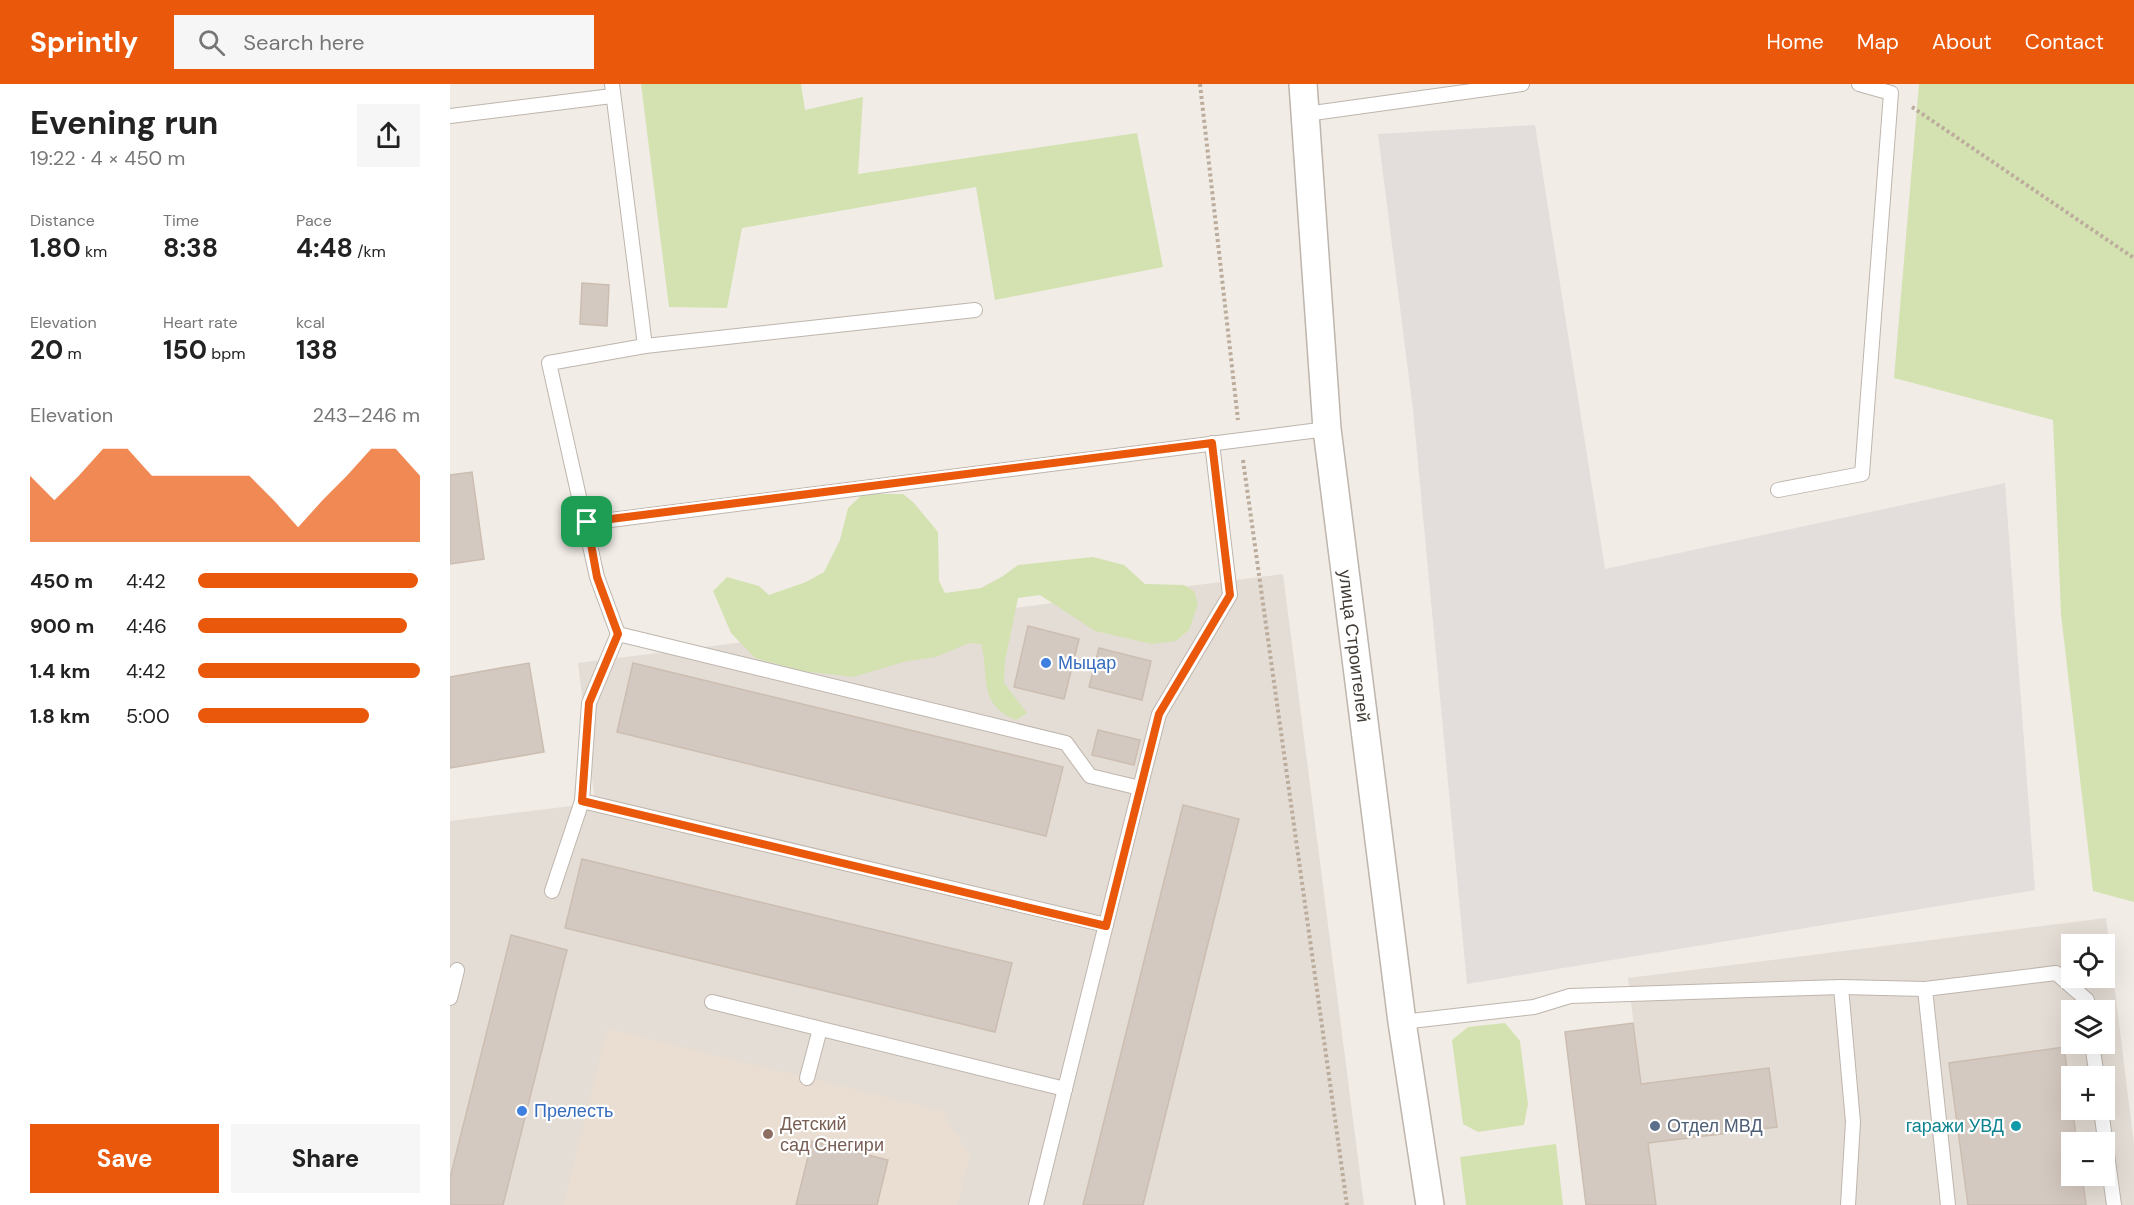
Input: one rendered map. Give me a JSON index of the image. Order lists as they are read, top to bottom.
{
  "streets": {
    "street": ["улица Строителей"]
  },
  "places": [
    "Мыцар",
    "Прелесть",
    "Отдел МВД",
    "гаражи УВД",
    "Детский сад Снегири"
  ],
  "page": {
    "header": "Sprintly",
    "search": "Search here",
    "nav": [
      "Home",
      "Map",
      "About",
      "Contact"
    ],
    "heading": ["Evening run", "19:22 · 4 × 450 m"],
    "stats": [
      ["Distance", "1.80 km"],
      ["Time", "8:38"],
      ["Pace", "4:48 /km"],
      ["Elevation", "20 m"],
      ["Heart rate", "150 bpm"],
      ["kcal", "138"]
    ],
    "chart": ["Elevation", "243–246 m"],
    "list": [
      {
        "name": "450 m",
        "note": "4:42"
      },
      {
        "name": "900 m",
        "note": "4:46"
      },
      {
        "name": "1.4 km",
        "note": "4:42"
      },
      {
        "name": "1.8 km",
        "note": "5:00"
      }
    ],
    "map_buttons": ["+", "−"],
    "buttons": ["Save", "Share"]
  }
}
